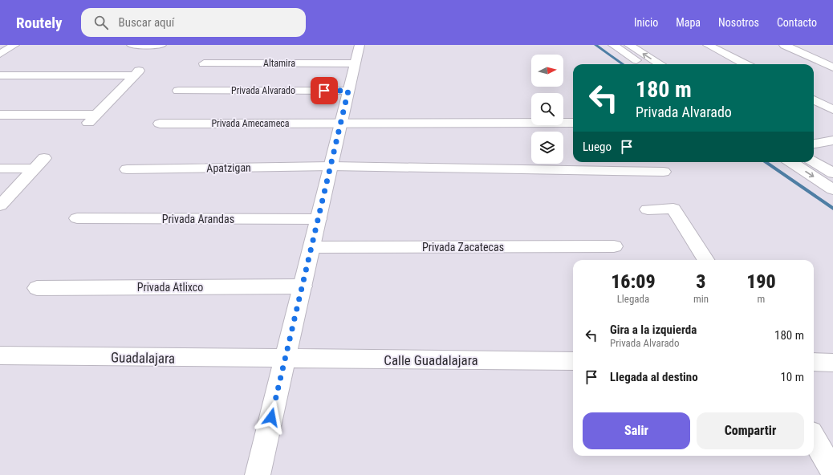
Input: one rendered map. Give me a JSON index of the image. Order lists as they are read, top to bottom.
{
  "streets": {
    "street": [
      "Altamira",
      "Privada Alvarado",
      "Privada Amecameca",
      "Apatzigan",
      "Privada Arandas",
      "Privada Zacatecas",
      "Privada Atlixco",
      "Guadalajara",
      "Calle Guadalajara"
    ]
  },
  "crossings": [
    ["Guadalajara", "Calle Guadalajara"]
  ],
  "north": "right",
  "page": {
    "header": "Routely",
    "search": "Buscar aquí",
    "nav": [
      "Inicio",
      "Mapa",
      "Nosotros",
      "Contacto"
    ],
    "turn": ["180 m", "Privada Alvarado"],
    "then": "Luego",
    "eta": [
      "16:09",
      "Llegada",
      "3",
      "min",
      "190",
      "m"
    ],
    "list": [
      {
        "name": "Gira a la izquierda",
        "note": "Privada Alvarado",
        "value": "180 m"
      },
      {
        "name": "Llegada al destino",
        "value": "10 m"
      }
    ],
    "buttons": ["Salir", "Compartir"]
  }
}
